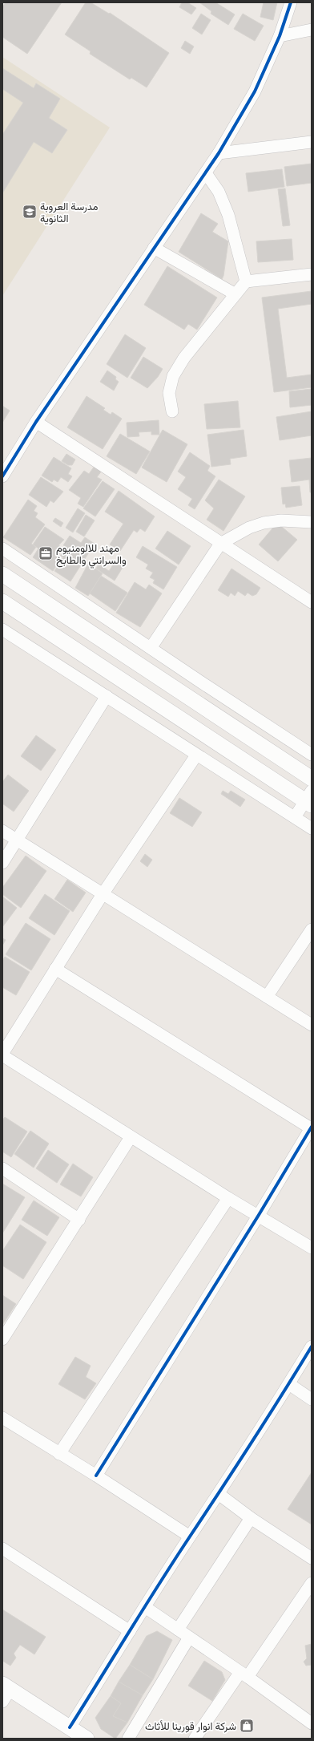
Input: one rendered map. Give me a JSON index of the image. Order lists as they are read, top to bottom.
{
  "places": {
    "school or university": ["مدرسة العروبة الثانوية"],
    "office": ["مهند للالومنيوم والسرانتي والطابخ"],
    "shop": ["شركة انوار قورينا للأثاث"]
  }
}
